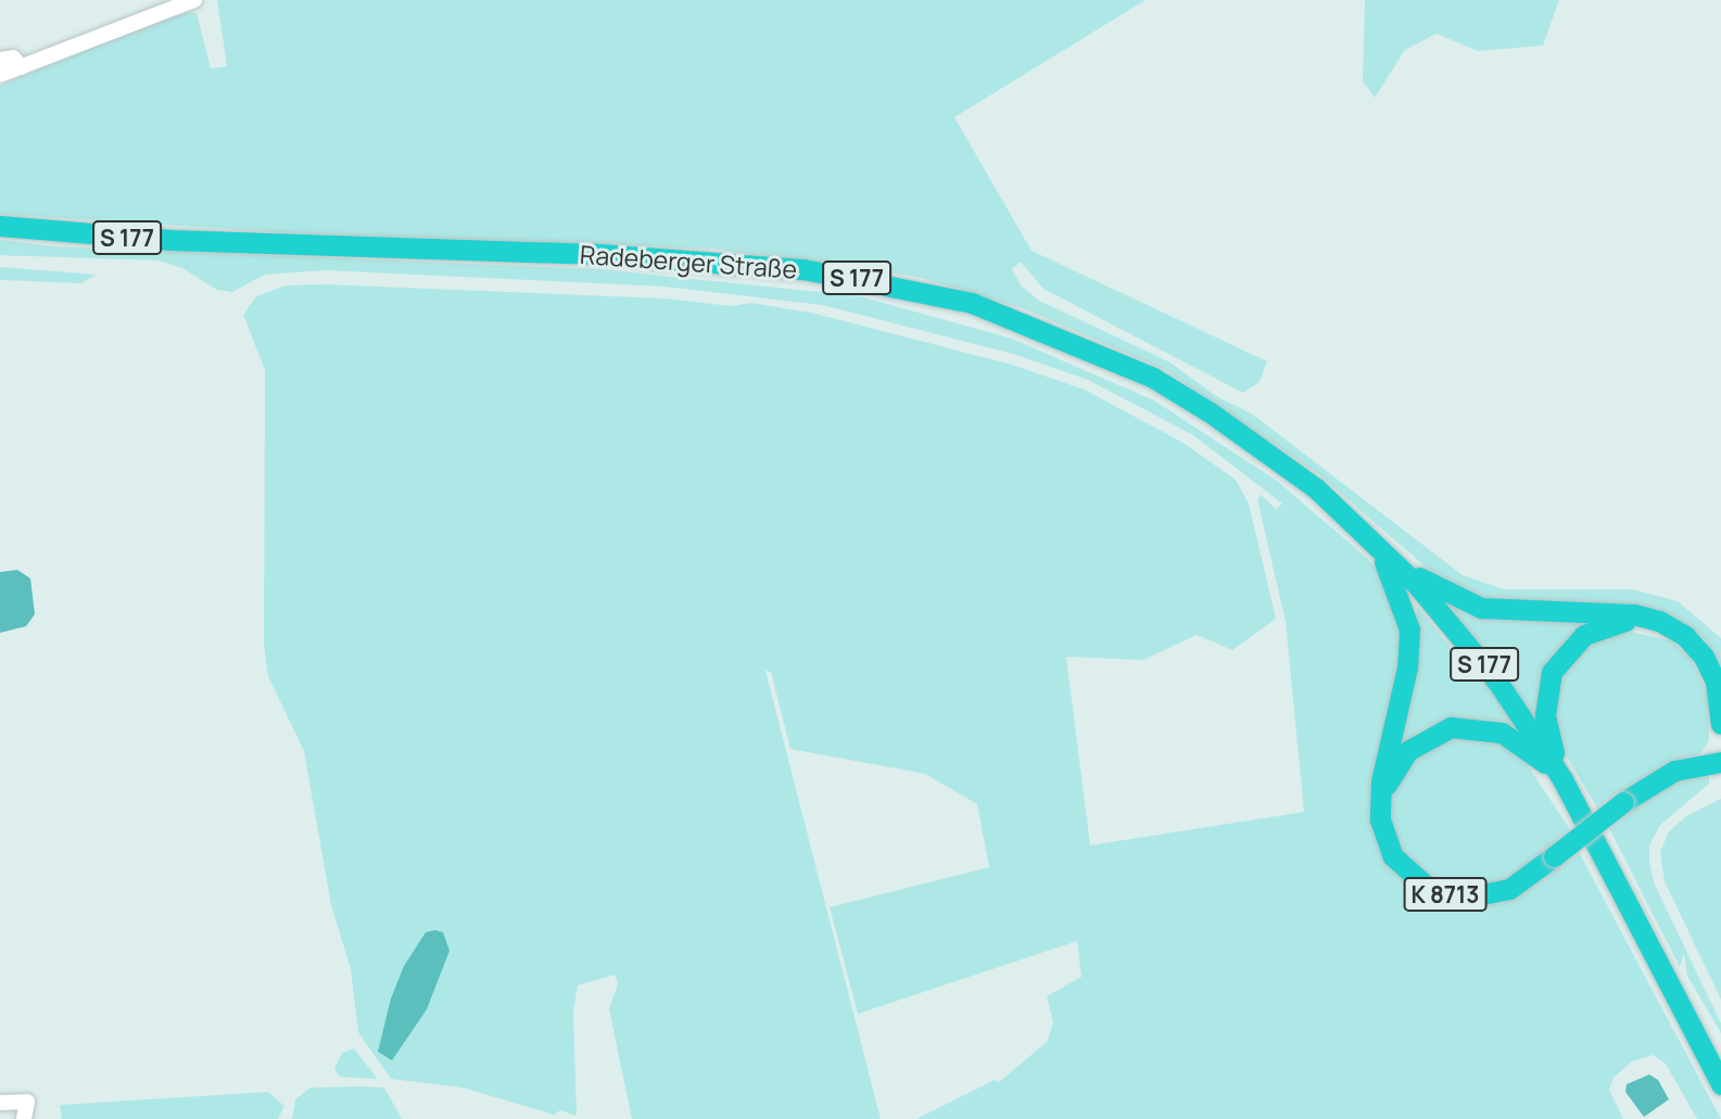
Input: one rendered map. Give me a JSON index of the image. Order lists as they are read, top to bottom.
{
  "streets": {
    "highway": ["S 177", "Radeberger Straße", "K 8713"]
  },
  "crossings": [
    ["S 177", "Radeberger Straße"]
  ]
}
